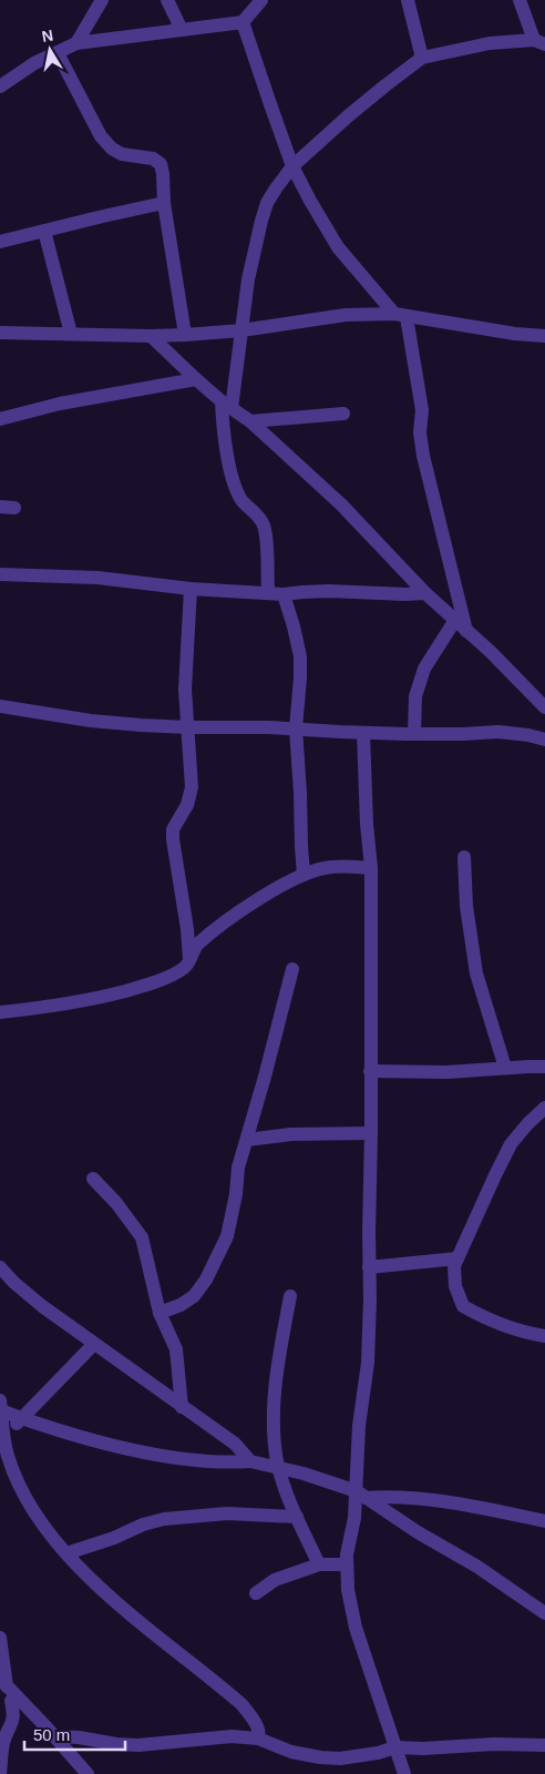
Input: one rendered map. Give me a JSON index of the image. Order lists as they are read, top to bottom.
{
  "scale_bar": "50 m",
  "north": "top"
}
